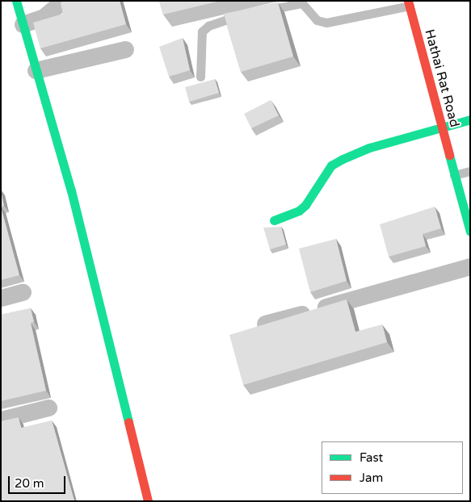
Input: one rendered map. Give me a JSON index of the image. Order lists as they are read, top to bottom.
{
  "streets": {
    "street": ["Hathai Rat Road"]
  },
  "legend": ["Fast", "Jam"],
  "scale_bar": "20 m"
}
